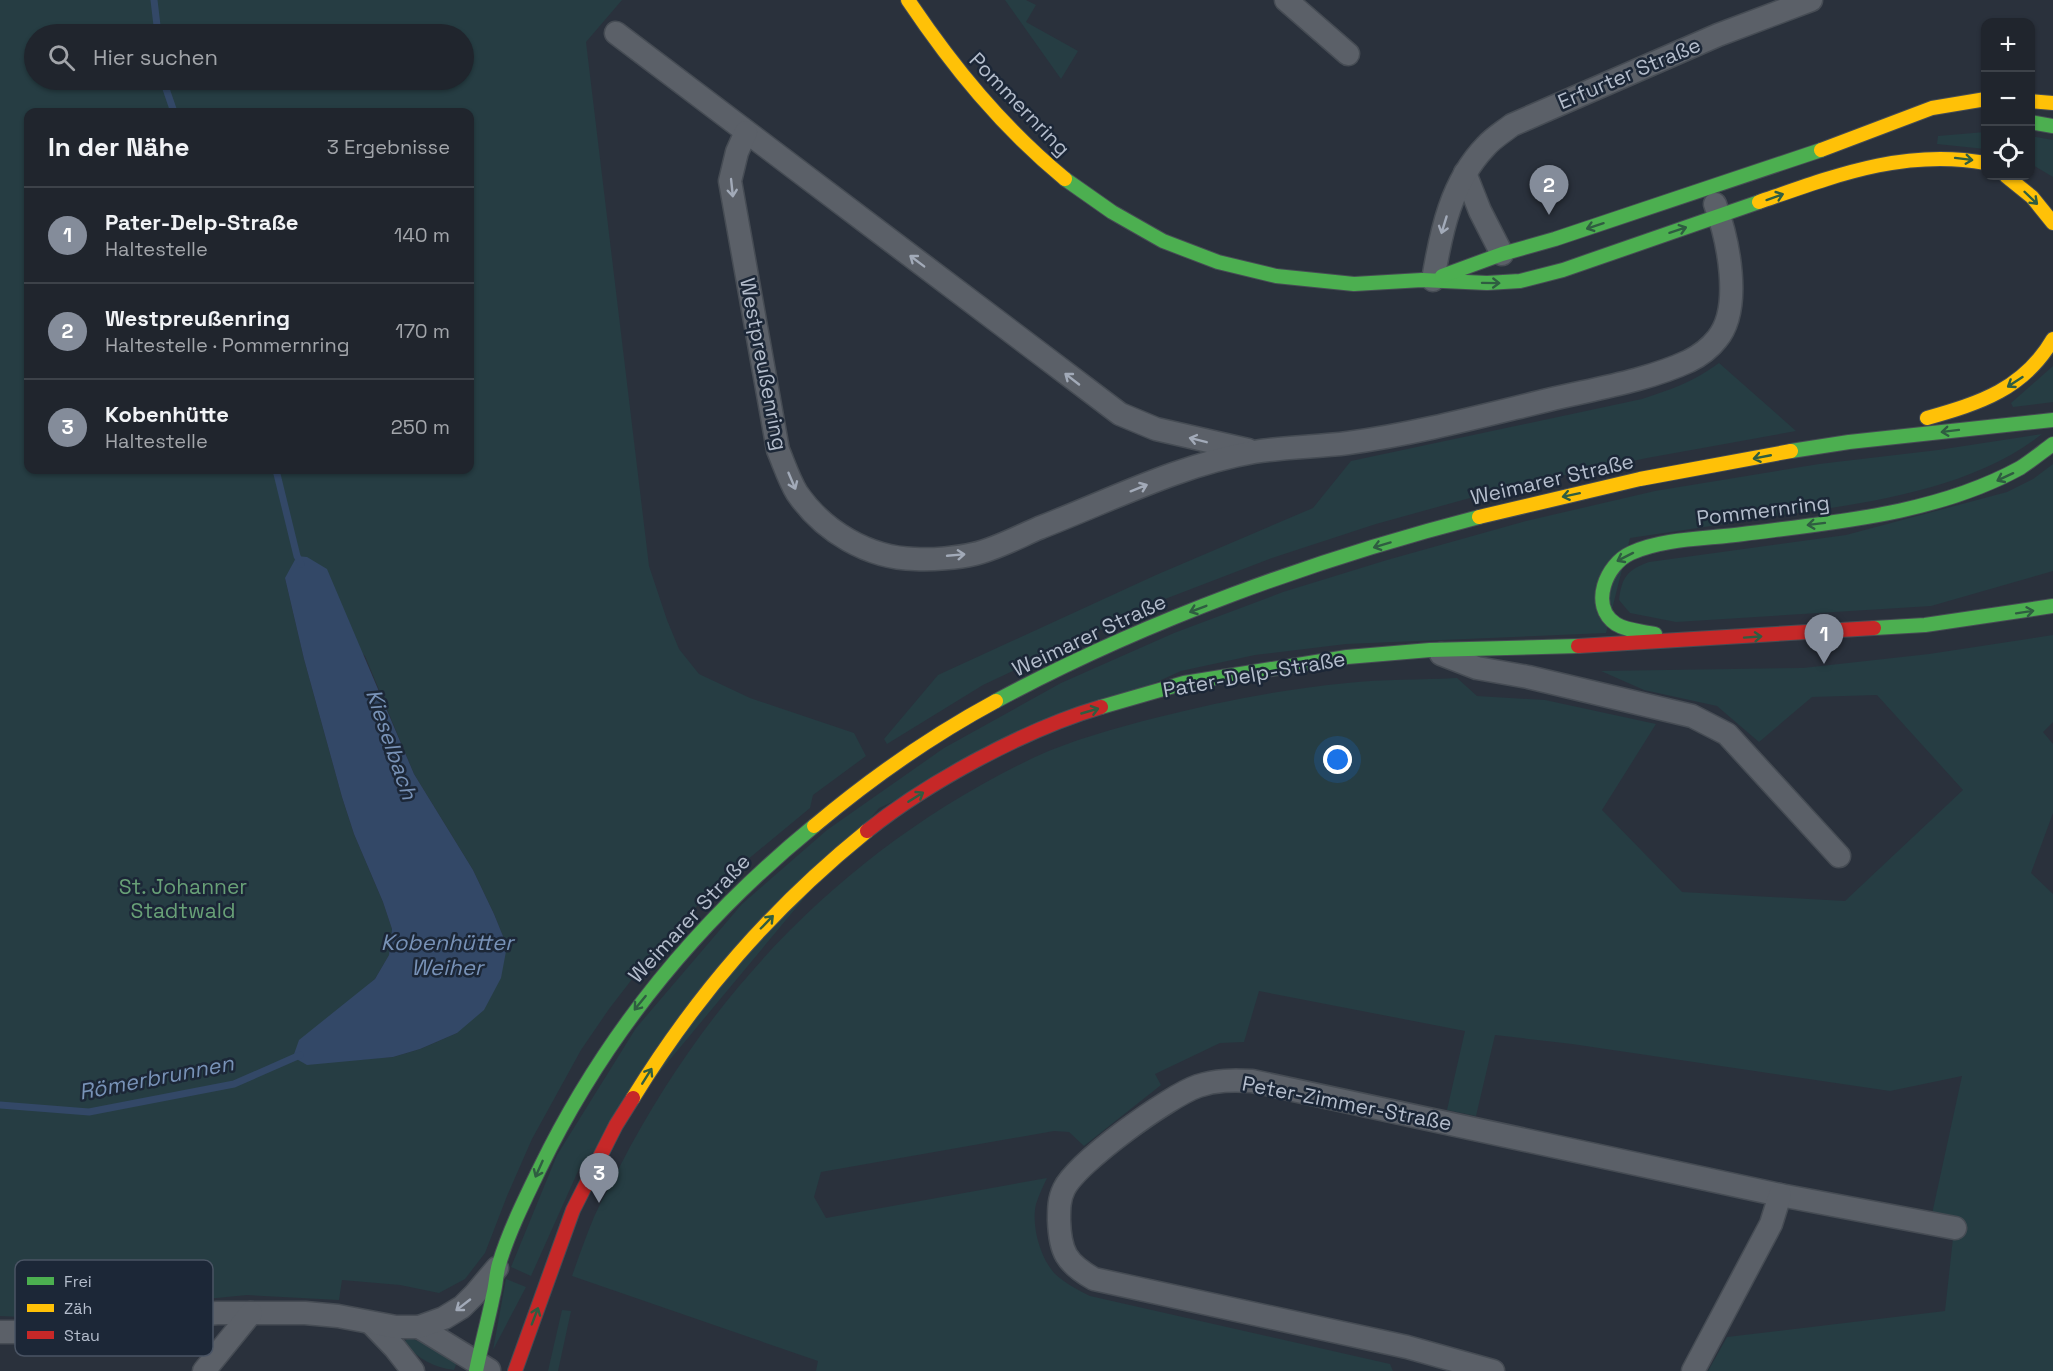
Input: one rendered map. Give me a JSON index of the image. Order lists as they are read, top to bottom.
{
  "streets": {
    "street": [
      "Erfurter Straße",
      "Pommernring",
      "Westpreußenring",
      "Weimarer Straße",
      "Pater-Delp-Straße",
      "Peter-Zimmer-Straße"
    ]
  },
  "crossings": [
    ["Erfurter Straße", "Pommernring"],
    ["Pommernring", "Westpreußenring"],
    ["Pommernring", "Pater-Delp-Straße"]
  ],
  "one_way": ["Weimarer Straße", "Pater-Delp-Straße"],
  "water": ["Kieselbach", "Kobenhütter Weiher", "Römerbrunnen"],
  "parks": ["St. Johanner Stadtwald"],
  "legend": ["Frei", "Zäh", "Stau"],
  "page": {
    "map_buttons": ["+", "−"],
    "search": "Hier suchen",
    "heading": ["In der Nähe", "3 Ergebnisse"],
    "pins": ["2", "1", "3"],
    "list": [
      {
        "mark": "1",
        "name": "Pater-Delp-Straße",
        "note": "Haltestelle",
        "value": "140 m"
      },
      {
        "mark": "2",
        "name": "Westpreußenring",
        "note": "Haltestelle · Pommernring",
        "value": "170 m"
      },
      {
        "mark": "3",
        "name": "Kobenhütte",
        "note": "Haltestelle",
        "value": "250 m"
      }
    ]
  }
}
